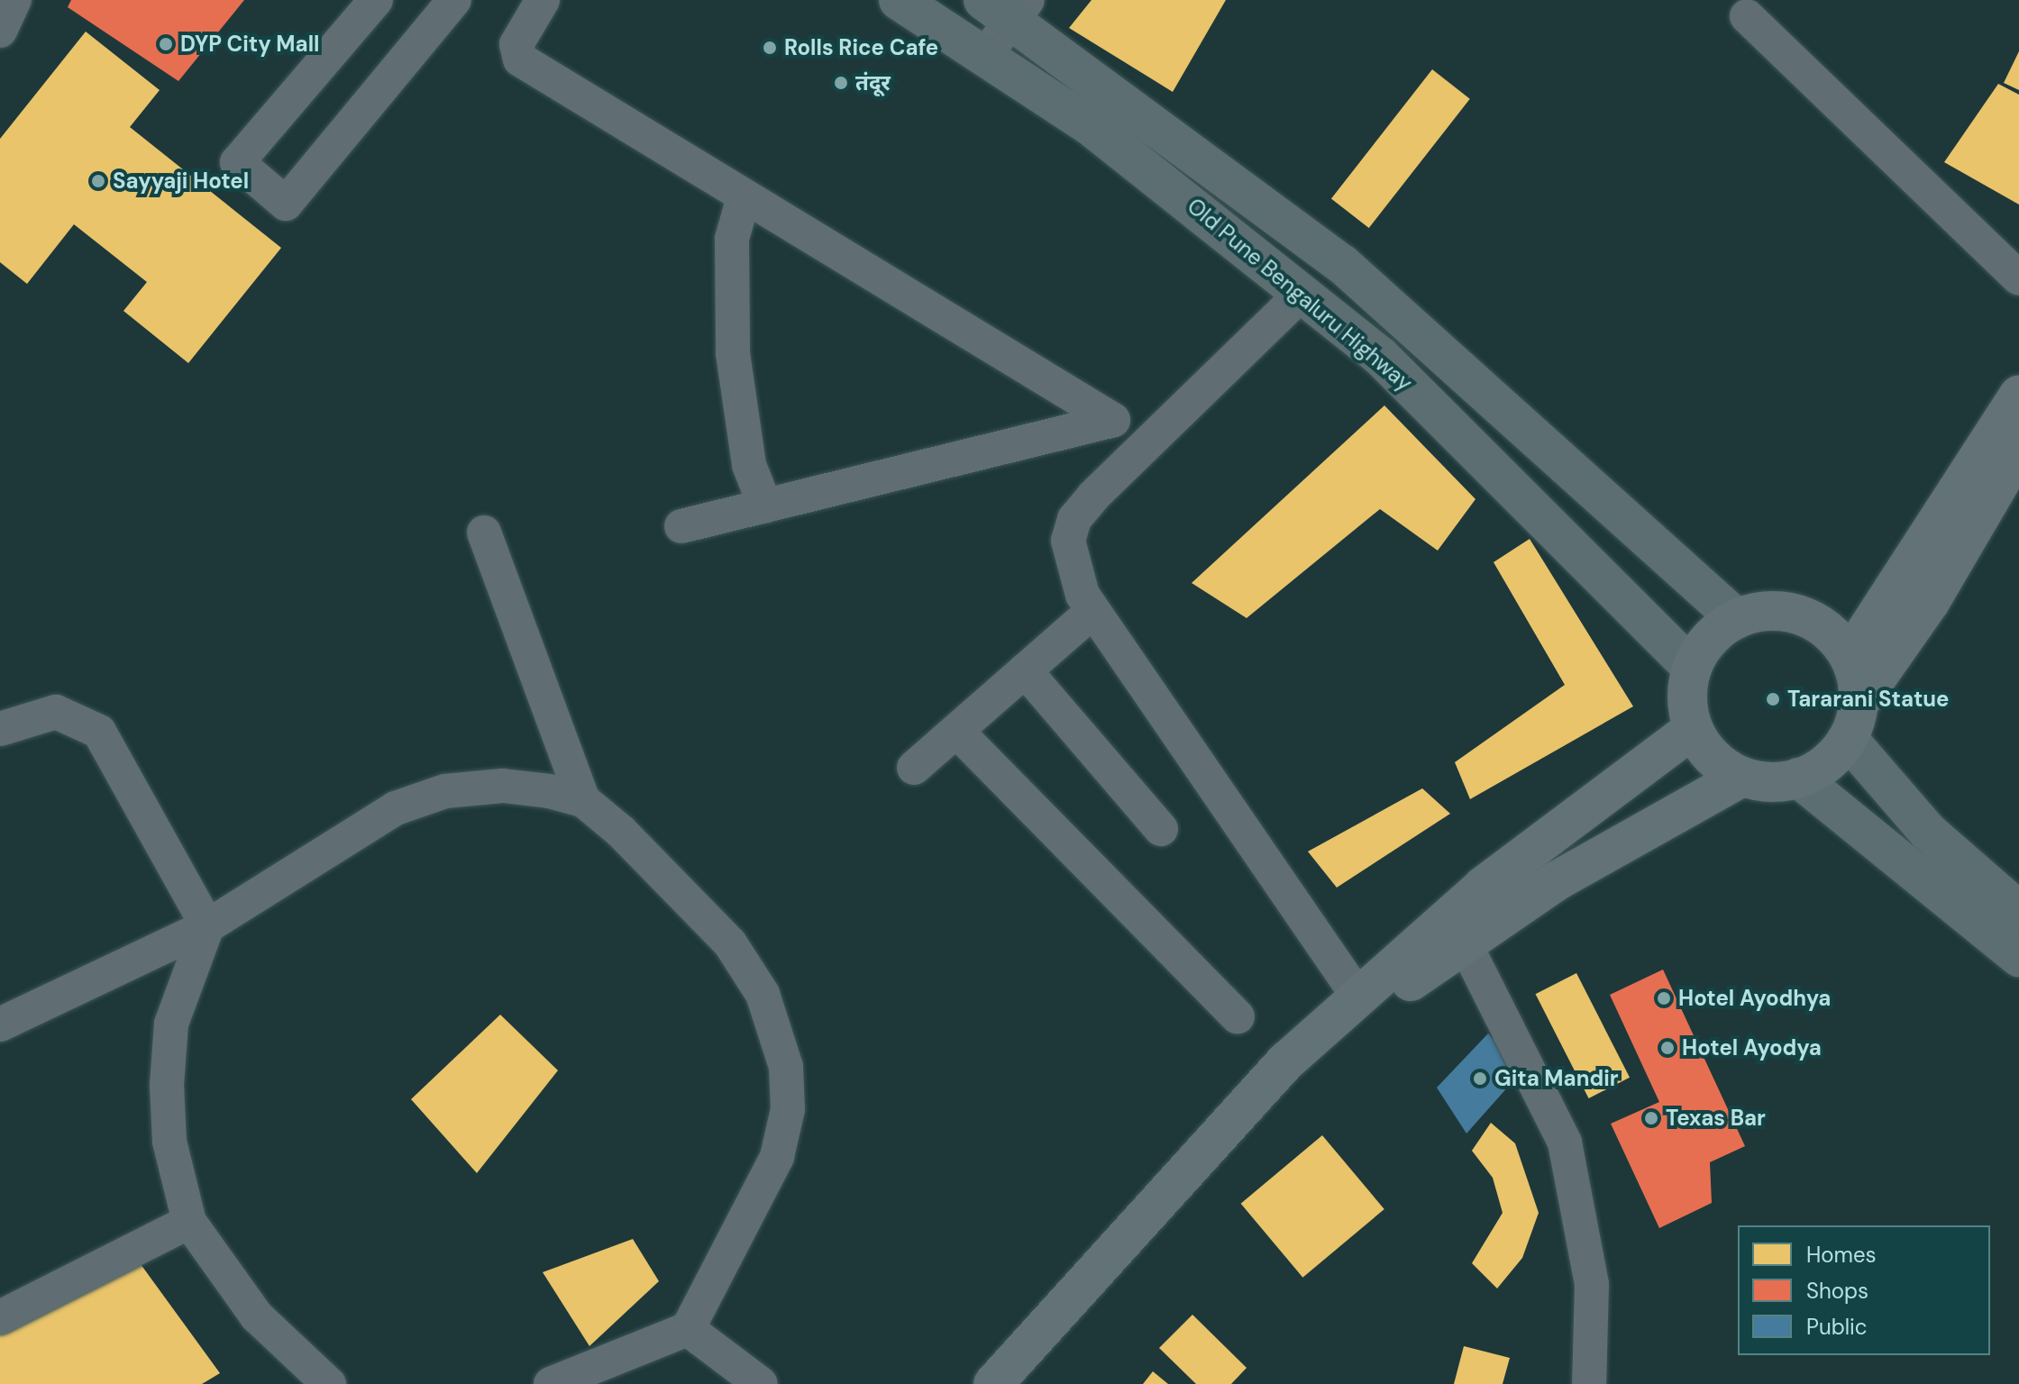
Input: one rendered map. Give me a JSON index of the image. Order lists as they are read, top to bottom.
{
  "streets": {
    "main road": ["Old Pune Bengaluru Highway"]
  },
  "places": [
    "DYP City Mall",
    "Rolls Rice Cafe",
    "तंदूर",
    "Sayyaji Hotel",
    "Tararani Statue",
    "Hotel Ayodhya",
    "Hotel Ayodya",
    "Gita Mandir",
    "Texas Bar"
  ],
  "legend": ["Homes", "Shops", "Public"]
}
